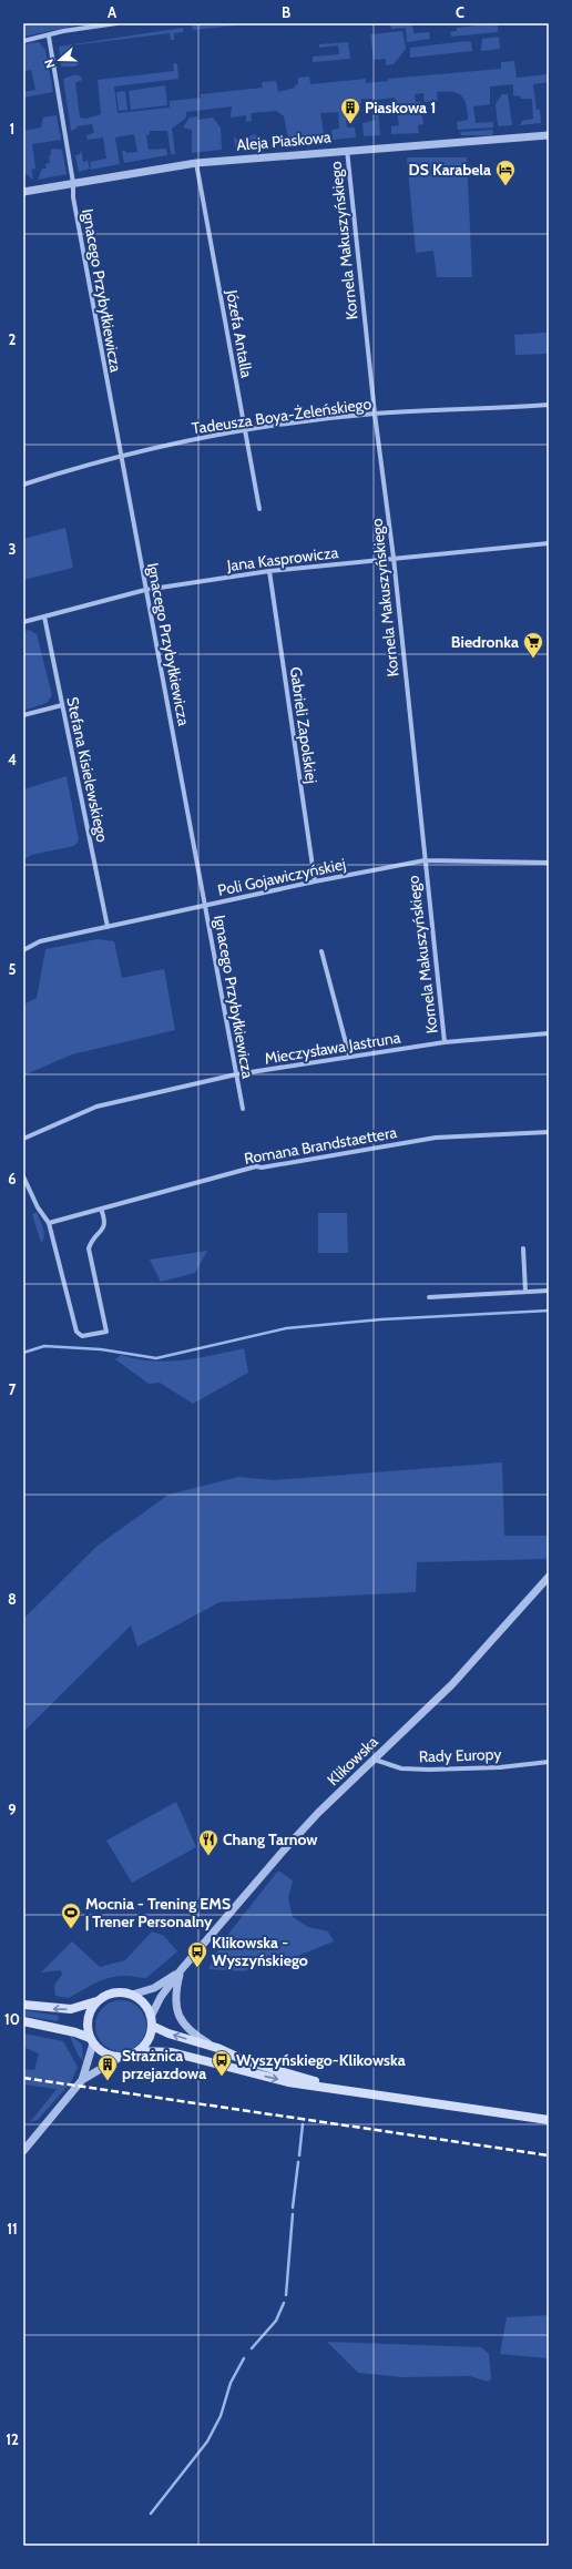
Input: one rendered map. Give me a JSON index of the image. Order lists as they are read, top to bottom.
{
  "streets": {
    "street": [
      "Aleja Piaskowa",
      "Kornela Makuszyńskiego",
      "Ignacego Przybyłkiewicza",
      "Józefa Antalla",
      "Tadeusza Boya-Żeleńskiego",
      "Jana Kasprowicza",
      "Gabrieli Zapolskiej",
      "Stefana Kisielewskiego",
      "Poli Gojawiczyńskiej",
      "Mieczysława Jastruna",
      "Romana Brandstaettera",
      "Rady Europy",
      "Klikowska"
    ]
  },
  "crossings": [
    ["Aleja Piaskowa", "Kornela Makuszyńskiego"],
    ["Aleja Piaskowa", "Ignacego Przybyłkiewicza"],
    ["Aleja Piaskowa", "Józefa Antalla"],
    ["Kornela Makuszyńskiego", "Tadeusza Boya-Żeleńskiego"],
    ["Kornela Makuszyńskiego", "Jana Kasprowicza"],
    ["Kornela Makuszyńskiego", "Poli Gojawiczyńskiej"],
    ["Kornela Makuszyńskiego", "Mieczysława Jastruna"],
    ["Ignacego Przybyłkiewicza", "Tadeusza Boya-Żeleńskiego"],
    ["Ignacego Przybyłkiewicza", "Jana Kasprowicza"],
    ["Ignacego Przybyłkiewicza", "Poli Gojawiczyńskiej"],
    ["Ignacego Przybyłkiewicza", "Mieczysława Jastruna"],
    ["Józefa Antalla", "Tadeusza Boya-Żeleńskiego"],
    ["Jana Kasprowicza", "Gabrieli Zapolskiej"],
    ["Jana Kasprowicza", "Stefana Kisielewskiego"],
    ["Gabrieli Zapolskiej", "Poli Gojawiczyńskiej"],
    ["Stefana Kisielewskiego", "Poli Gojawiczyńskiej"],
    ["Rady Europy", "Klikowska"]
  ],
  "places": {
    "building": ["Piaskowa 1", "Strażnica przejazdowa"],
    "hotel": ["DS Karabela"],
    "supermarket": ["Biedronka"],
    "restaurant": ["Chang Tarnow"],
    "sports": ["Mocnia - Trening EMS | Trener Personalny"],
    "bus stop": ["Klikowska - Wyszyńskiego", "Wyszyńskiego-Klikowska"]
  },
  "north": "left",
  "grid": {
    "columns": ["A", "B", "C"],
    "rows": [
      "1",
      "2",
      "3",
      "4",
      "5",
      "6",
      "7",
      "8",
      "9",
      "10",
      "11",
      "12"
    ]
  }
}
